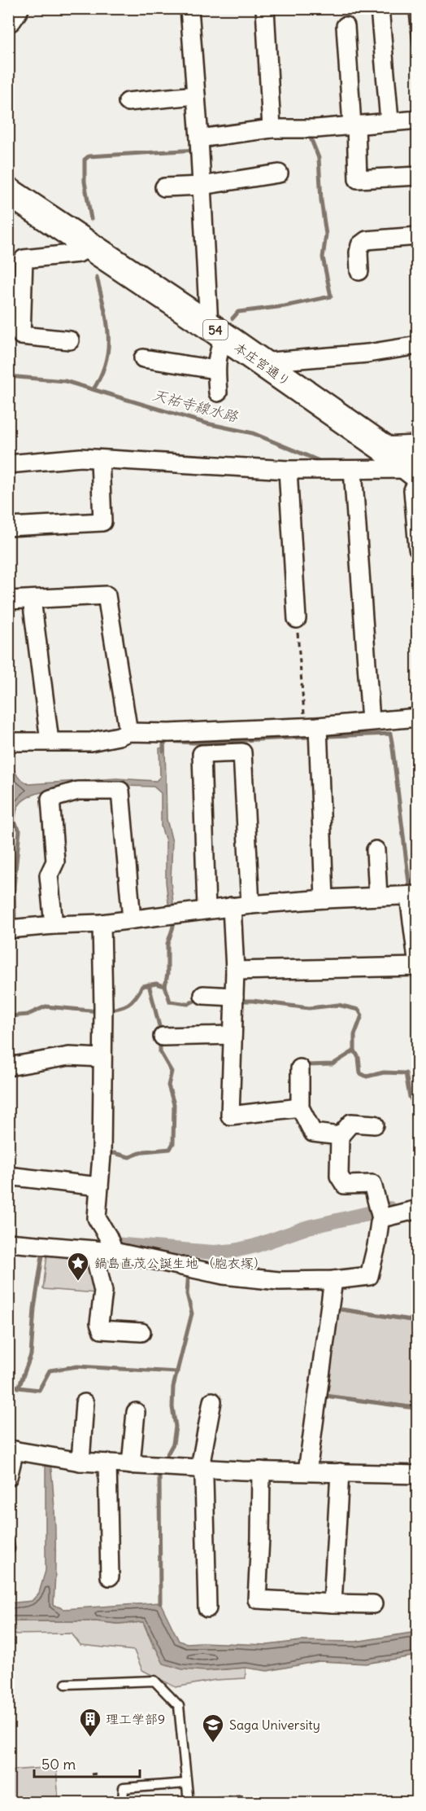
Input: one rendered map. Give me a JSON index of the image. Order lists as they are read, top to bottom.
{
  "streets": {
    "main road": ["54", "本庄宮通り"]
  },
  "water": ["天祐寺線水路"],
  "places": {
    "place": ["鍋島直茂公誕生地 （胞衣塚）"],
    "building": ["理工学部9"],
    "school or university": ["Saga University"]
  },
  "scale_bar": "50 m"
}
